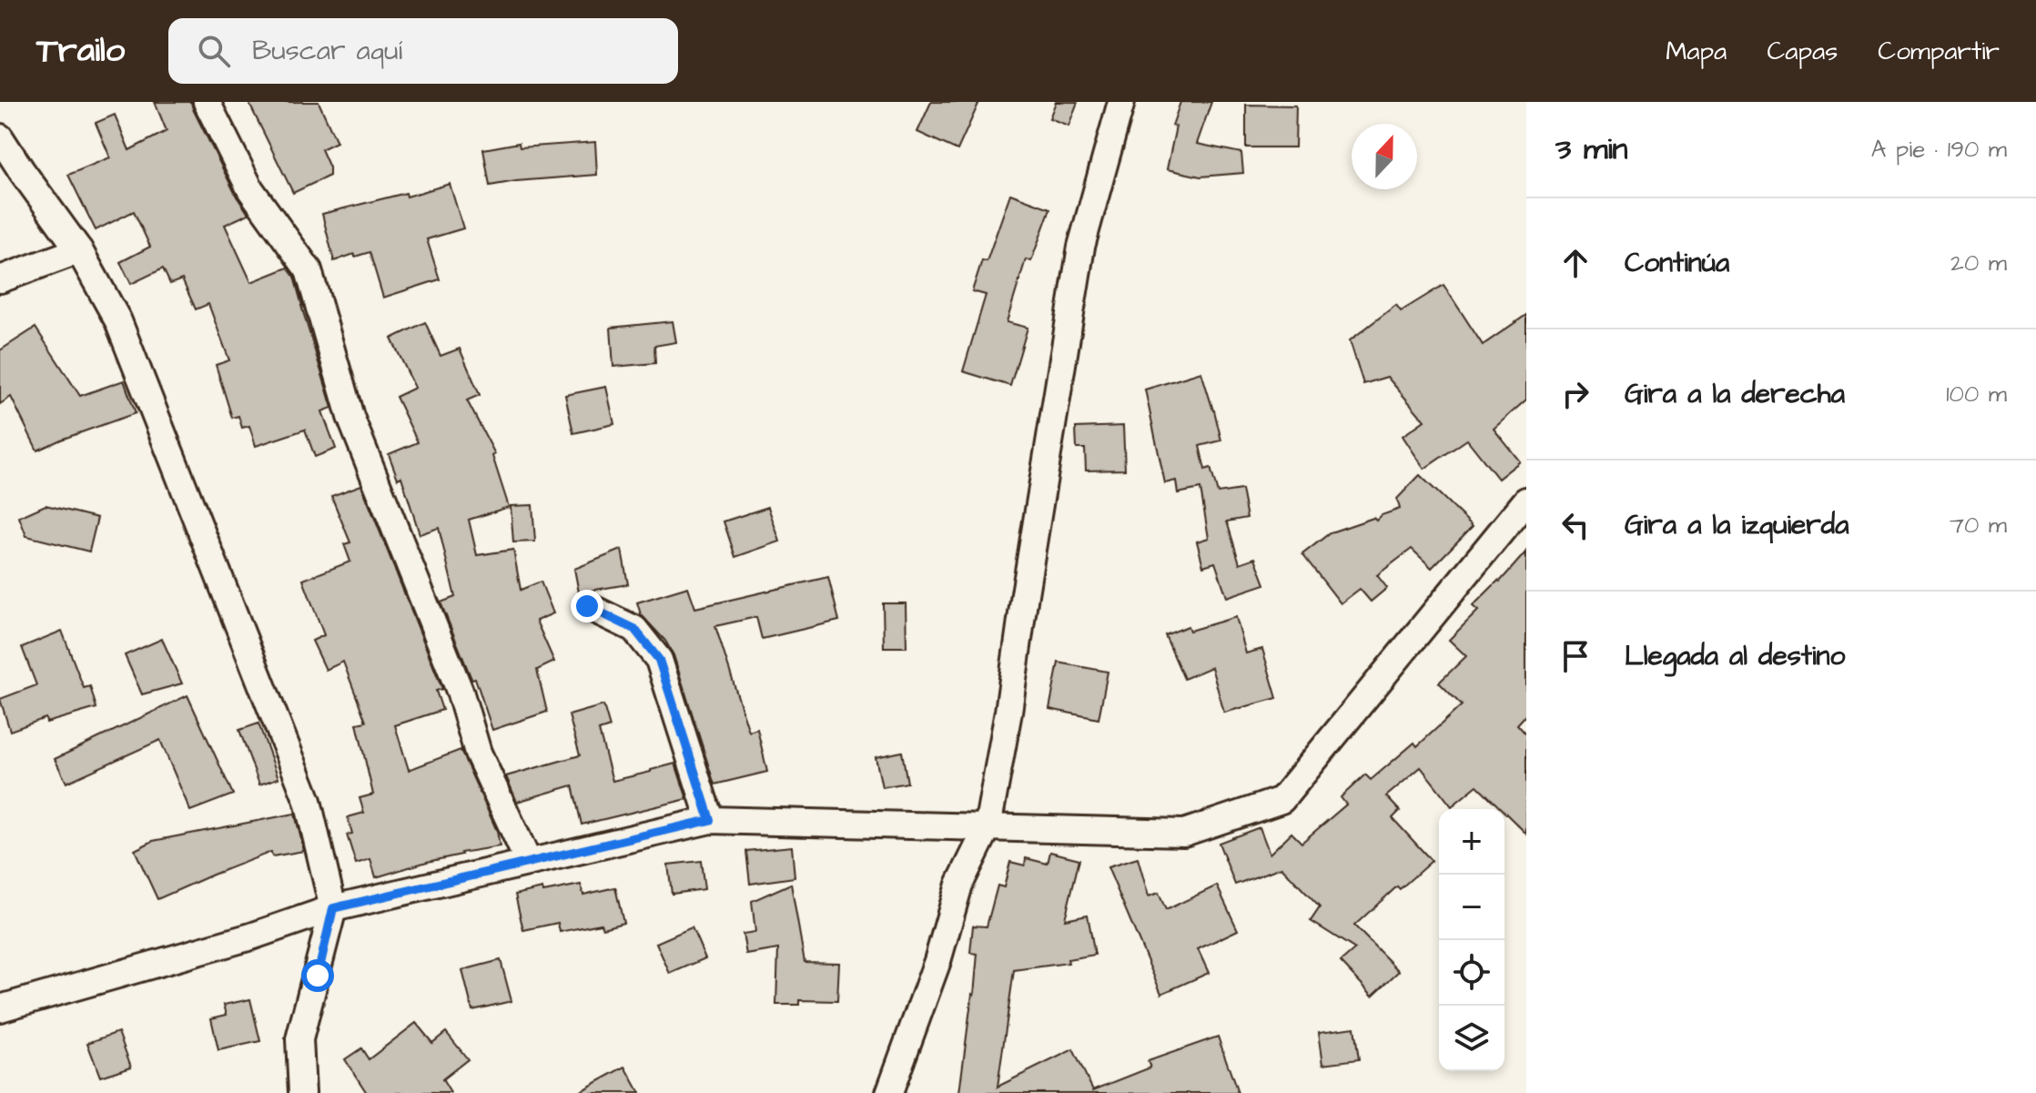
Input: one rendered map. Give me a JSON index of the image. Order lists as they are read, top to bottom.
{
  "north": "top",
  "page": {
    "header": "Trailo",
    "search": "Buscar aquí",
    "nav": ["Mapa", "Capas", "Compartir"],
    "heading": ["3 min", "A pie · 190 m"],
    "list": [
      ["Continúa", "20 m"],
      ["Gira a la derecha", "100 m"],
      ["Gira a la izquierda", "70 m"],
      "Llegada al destino"
    ],
    "map_buttons": ["+", "−"]
  }
}
